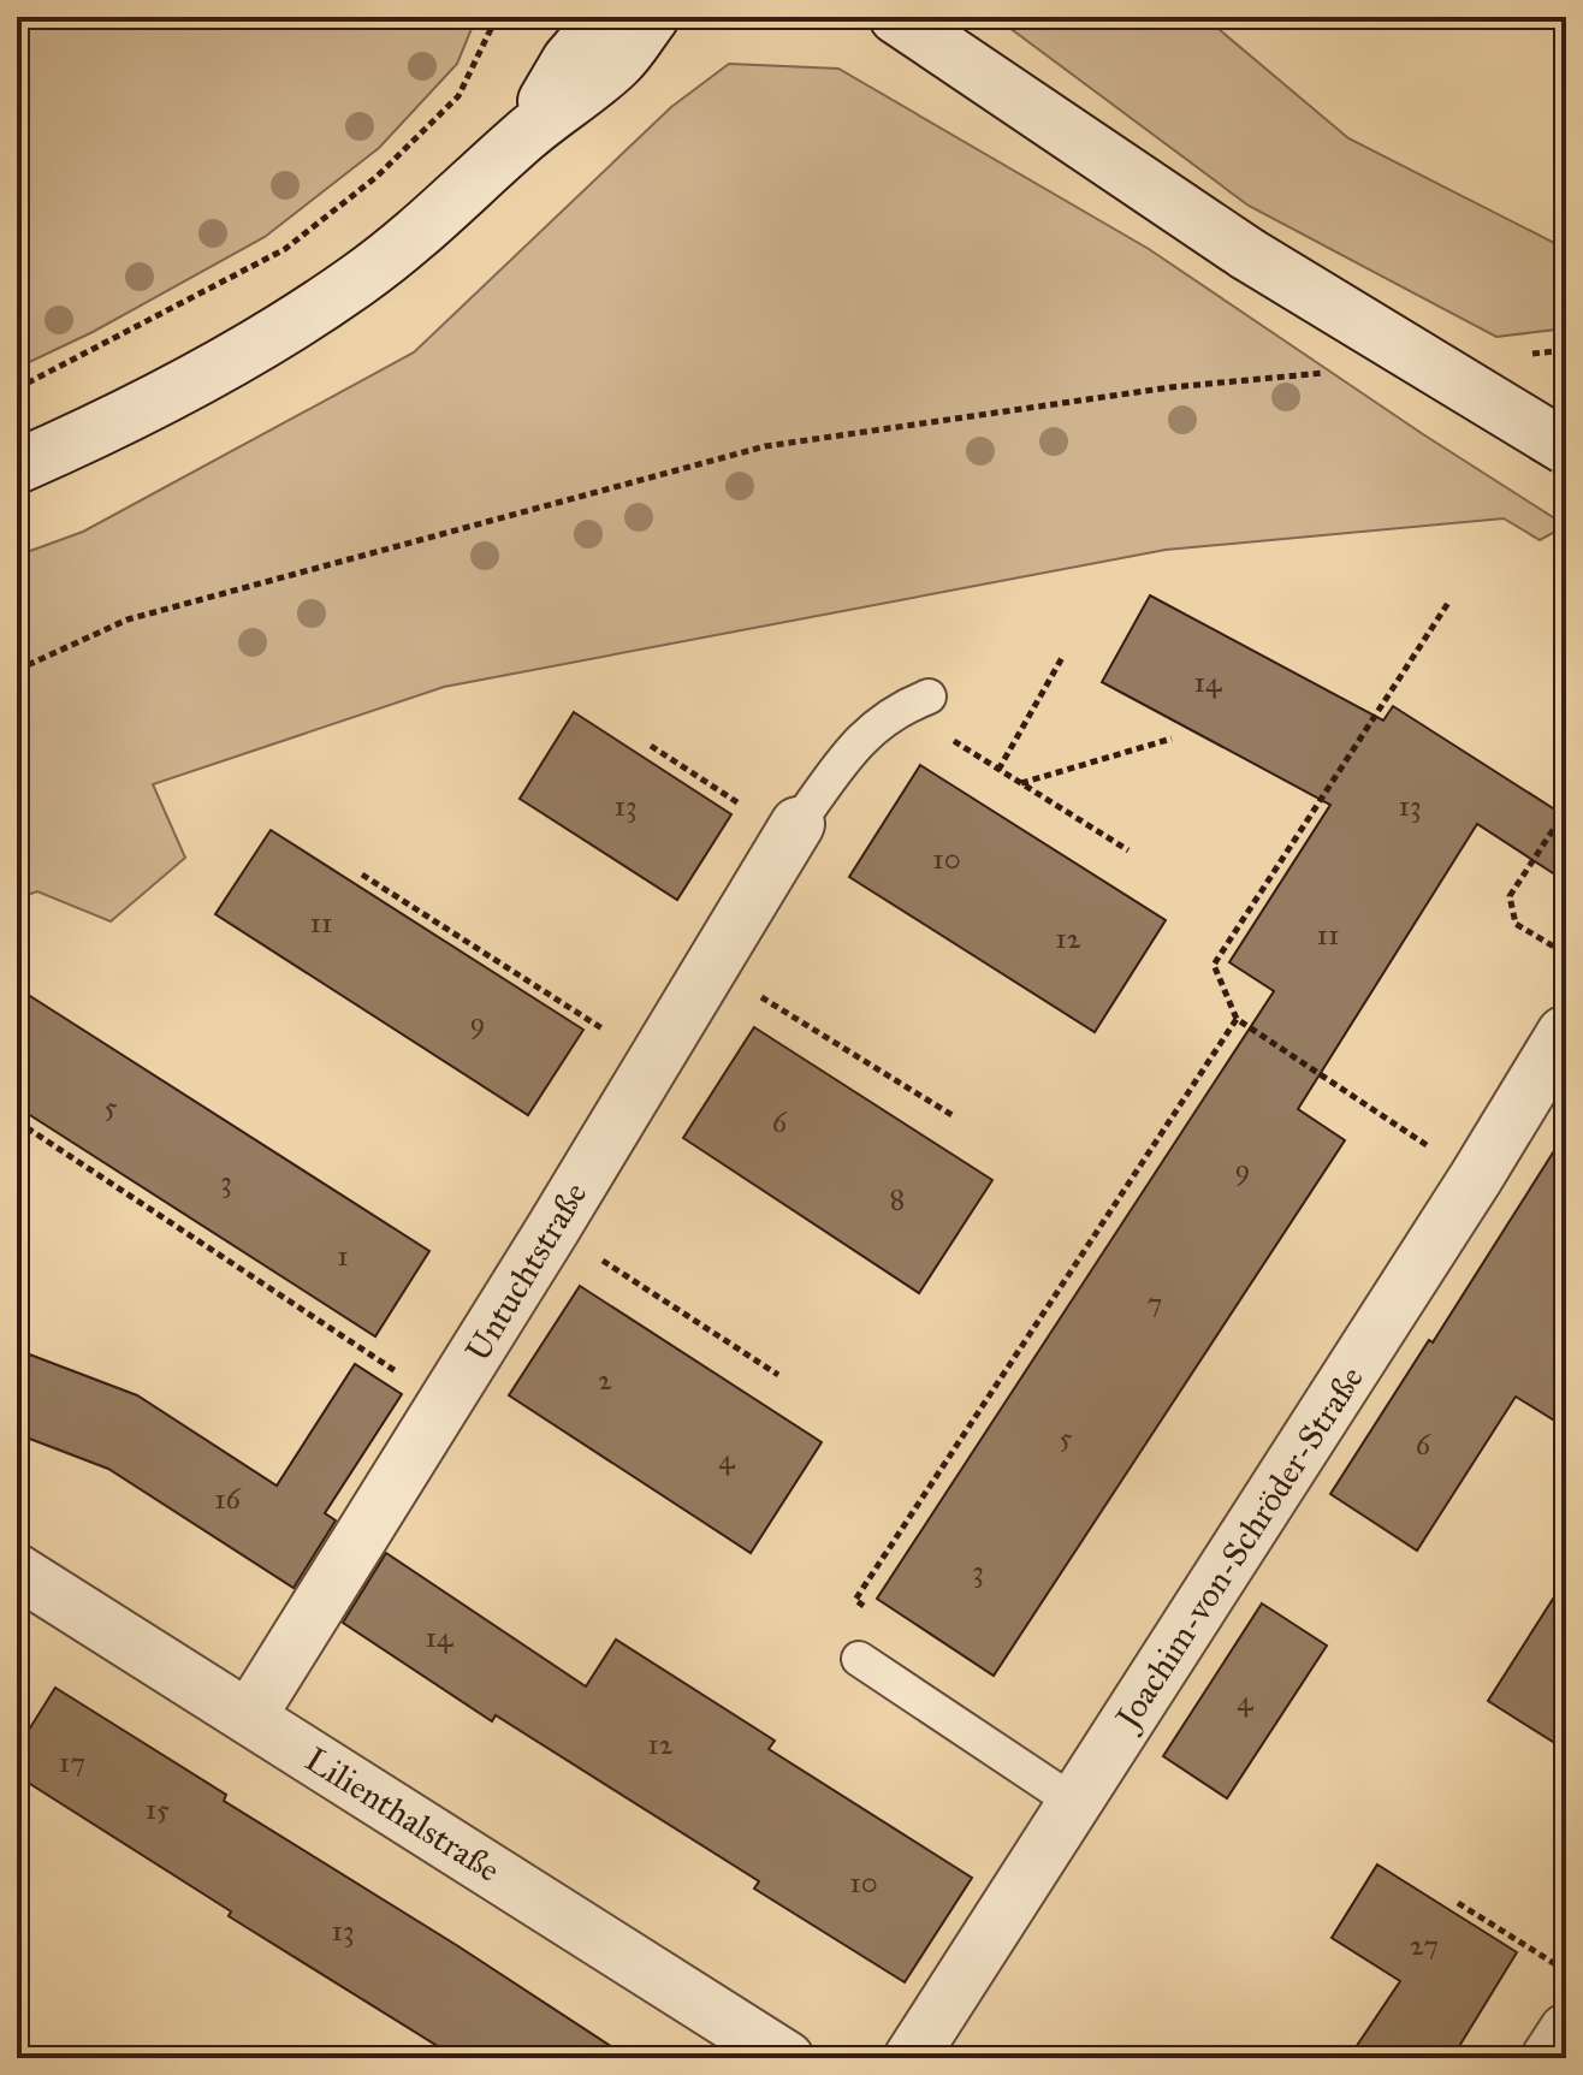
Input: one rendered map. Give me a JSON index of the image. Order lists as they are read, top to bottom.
{
  "streets": {
    "street": ["Untuchtstraße", "Joachim-von-Schröder-Straße", "Lilienthalstraße"]
  },
  "crossings": [
    ["Untuchtstraße", "Lilienthalstraße"]
  ],
  "house_numbers": [
    "14",
    "13",
    "13",
    "10",
    "11",
    "11",
    "12",
    "9",
    "5",
    "6",
    "9",
    "3",
    "8",
    "1",
    "7",
    "2",
    "5",
    "6",
    "4",
    "16",
    "3",
    "14",
    "4",
    "12",
    "17",
    "15",
    "10",
    "13",
    "27"
  ]
}
